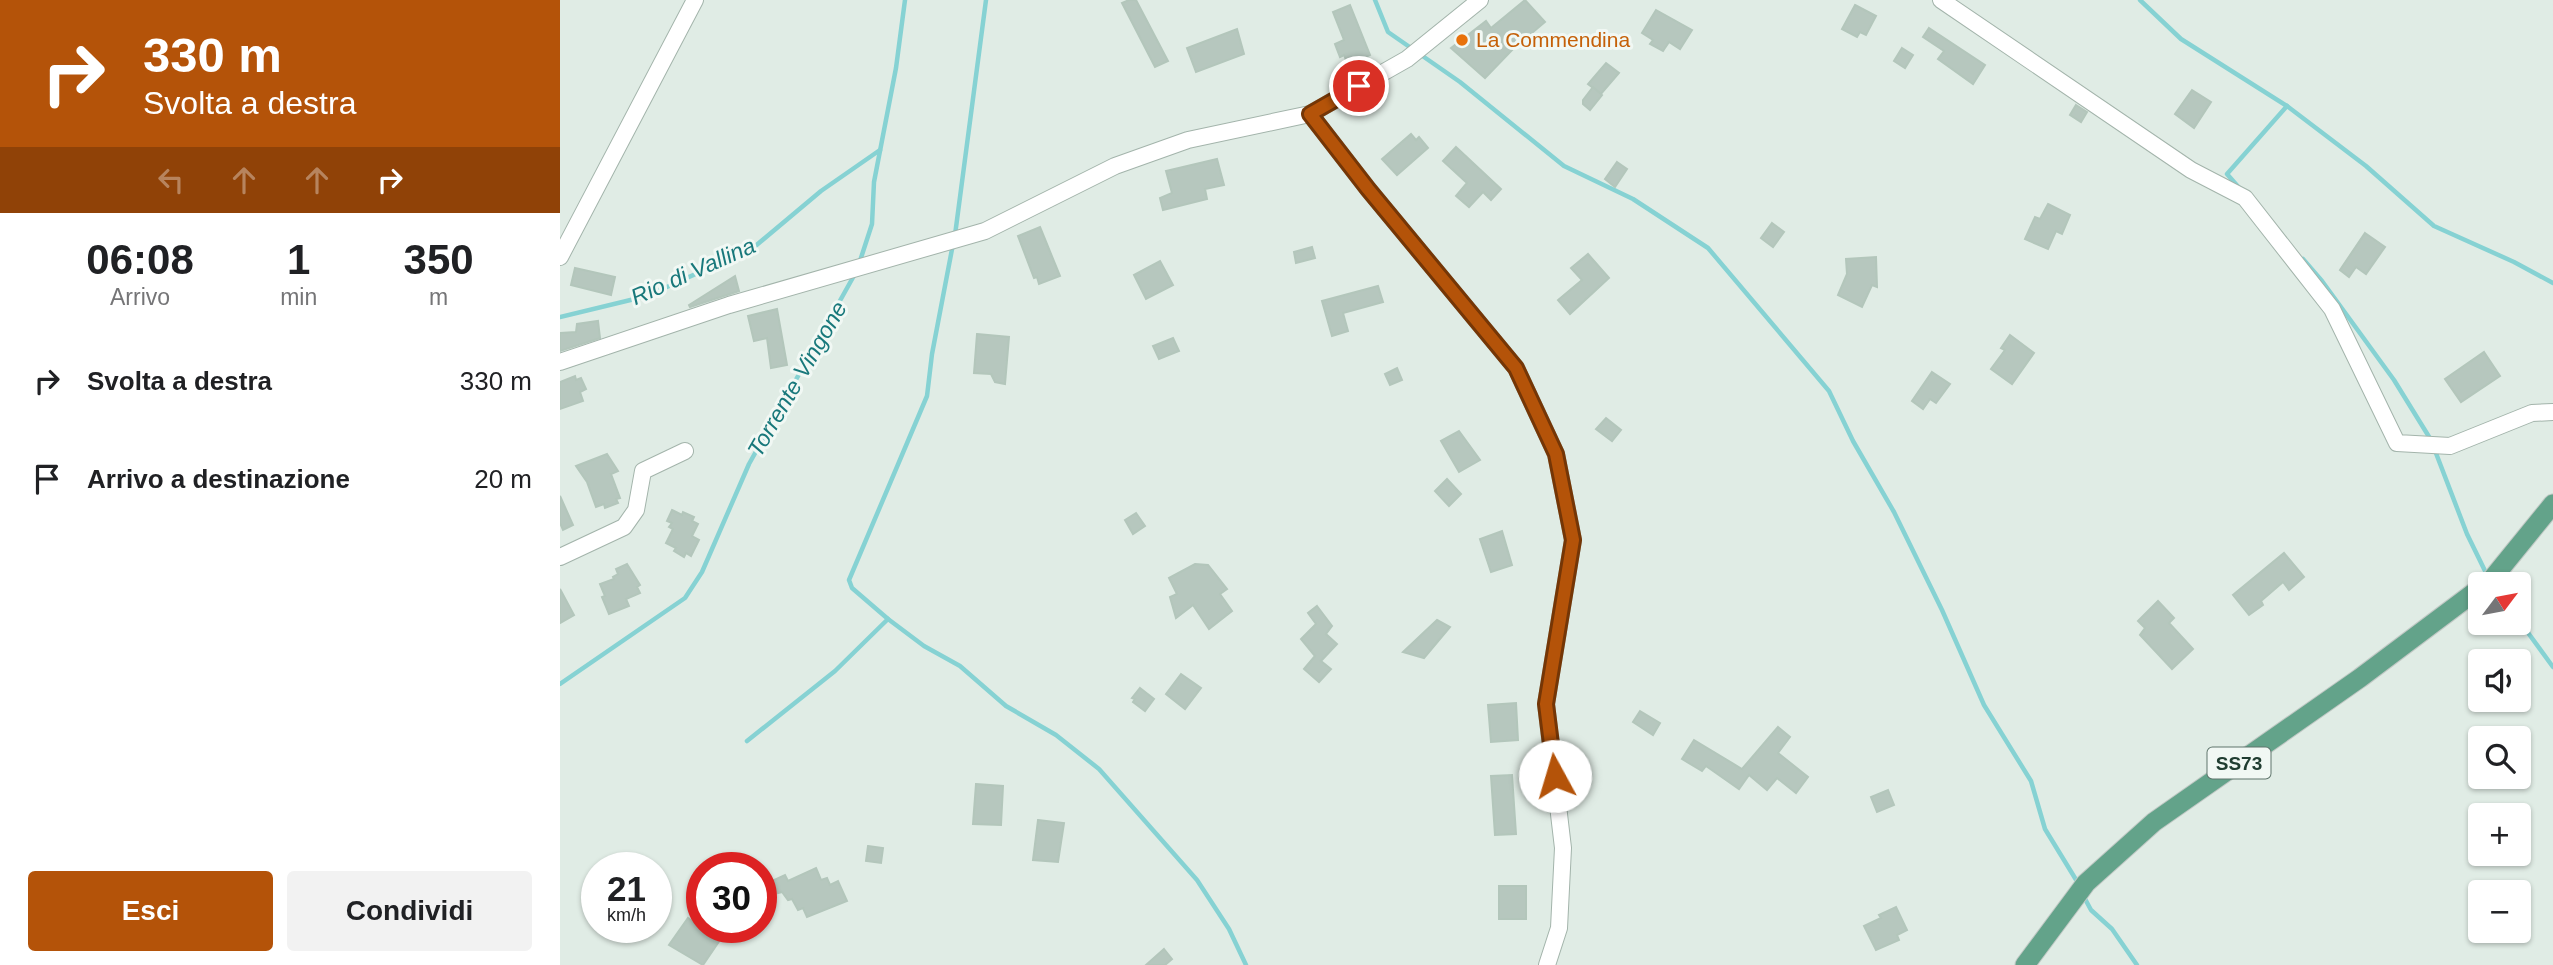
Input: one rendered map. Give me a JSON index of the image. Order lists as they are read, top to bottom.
{
  "streets": {
    "main road": ["SS73"]
  },
  "water": ["Rio di Vallina", "Torrente Vingone"],
  "places": ["La Commendina"],
  "north": "top right",
  "page": {
    "turn": ["330 m", "Svolta a destra"],
    "eta": [
      "06:08",
      "Arrivo",
      "1",
      "min",
      "350",
      "m"
    ],
    "list": [
      {
        "name": "Svolta a destra",
        "value": "330 m"
      },
      {
        "name": "Arrivo a destinazione",
        "value": "20 m"
      }
    ],
    "map_buttons": ["+", "−"],
    "speed": "21 km/h",
    "limit": "30",
    "buttons": ["Esci", "Condividi"]
  }
}
